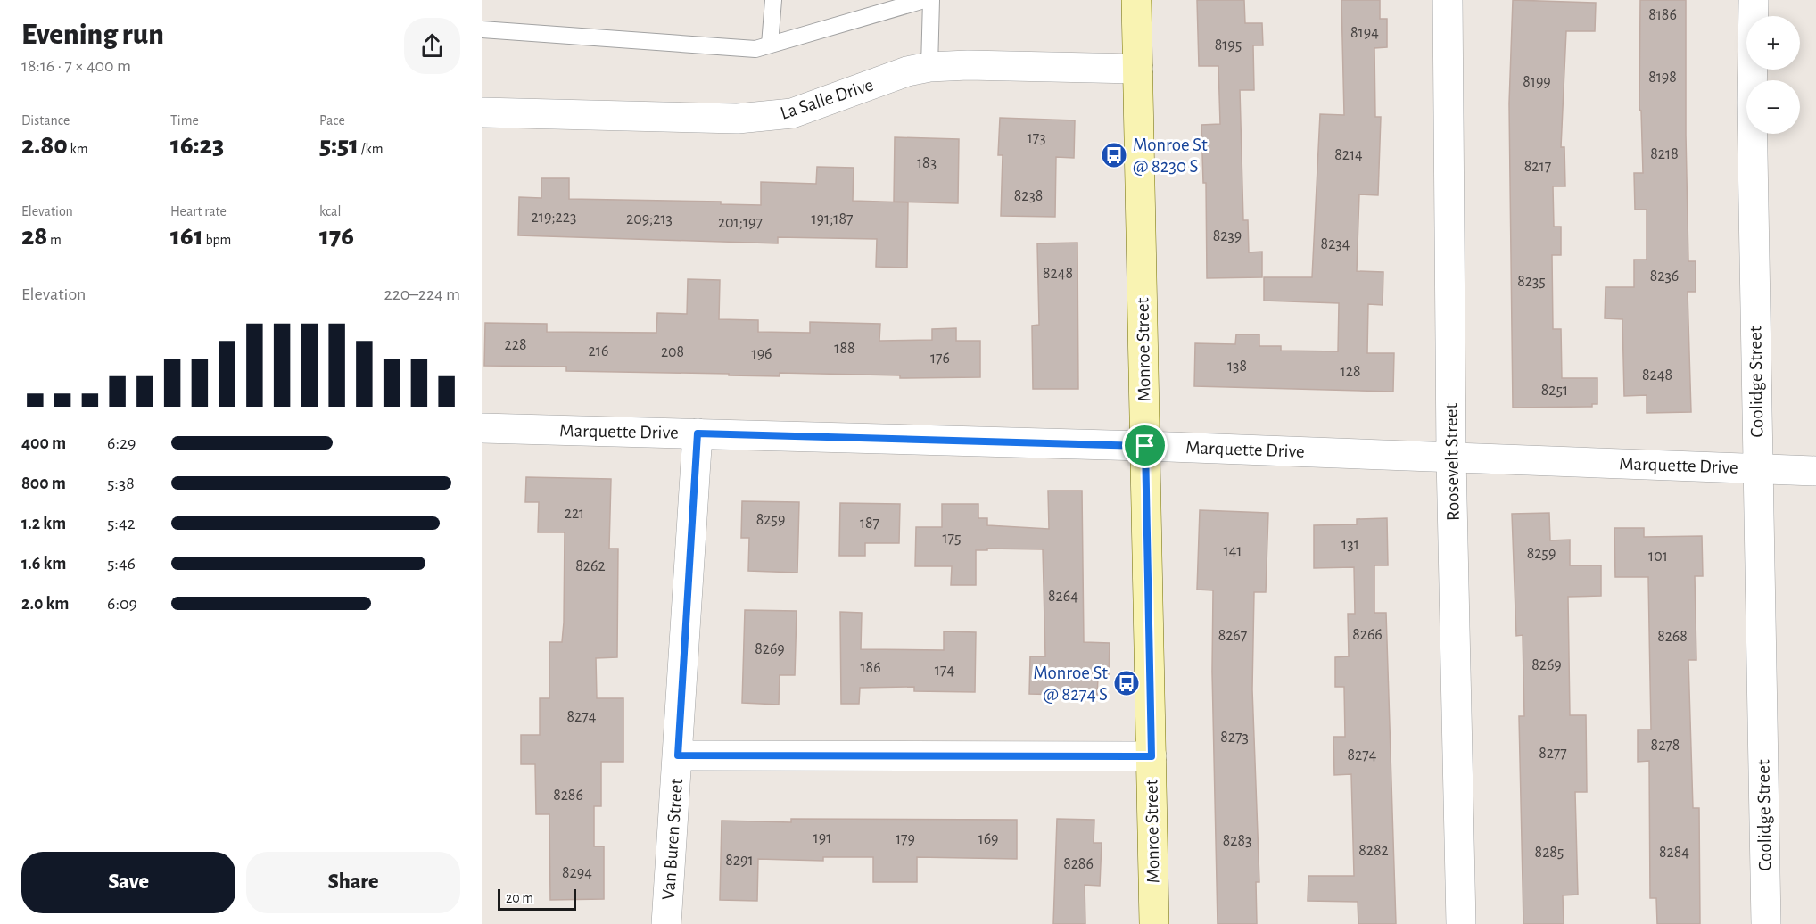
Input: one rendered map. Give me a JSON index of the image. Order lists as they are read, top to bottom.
{
  "streets": {
    "street": [
      "La Salle Drive",
      "Monroe Street",
      "Coolidge Street",
      "Marquette Drive",
      "Roosevelt Street",
      "Van Buren Street"
    ]
  },
  "crossings": [
    ["La Salle Drive", "Monroe Street"],
    ["Monroe Street", "Marquette Drive"],
    ["Coolidge Street", "Marquette Drive"],
    ["Marquette Drive", "Roosevelt Street"],
    ["Marquette Drive", "Van Buren Street"]
  ],
  "places": {
    "bus stop": ["Monroe St @ 8230 S", "Monroe St @ 8274 S"]
  },
  "house_numbers": [
    "8186",
    "8194",
    "8195",
    "8198",
    "8199",
    "173",
    "8218",
    "8214",
    "183",
    "8217",
    "8238",
    "219;223",
    "209;213",
    "191;187",
    "201;197",
    "8239",
    "8234",
    "8248",
    "8236",
    "8235",
    "228",
    "188",
    "216",
    "208",
    "196",
    "176",
    "138",
    "128",
    "8248",
    "8251",
    "221",
    "8259",
    "187",
    "175",
    "131",
    "141",
    "8259",
    "101",
    "8262",
    "8264",
    "8266",
    "8267",
    "8268",
    "8269",
    "8269",
    "186",
    "174",
    "8274",
    "8273",
    "8278",
    "8277",
    "8274",
    "8286",
    "191",
    "179",
    "169",
    "8283",
    "8282",
    "8285",
    "8284",
    "8291",
    "8286",
    "8294"
  ],
  "scale_bar": "20 m",
  "page": {
    "heading": ["Evening run", "18:16 · 7 × 400 m"],
    "map_buttons": ["+", "−"],
    "stats": [
      ["Distance", "2.80 km"],
      ["Time", "16:23"],
      ["Pace", "5:51 /km"],
      ["Elevation", "28 m"],
      ["Heart rate", "161 bpm"],
      ["kcal", "176"]
    ],
    "chart": ["Elevation", "220–224 m"],
    "list": [
      {
        "name": "400 m",
        "note": "6:29"
      },
      {
        "name": "800 m",
        "note": "5:38"
      },
      {
        "name": "1.2 km",
        "note": "5:42"
      },
      {
        "name": "1.6 km",
        "note": "5:46"
      },
      {
        "name": "2.0 km",
        "note": "6:09"
      }
    ],
    "buttons": ["Save", "Share"],
    "scale": "20 m"
  }
}
